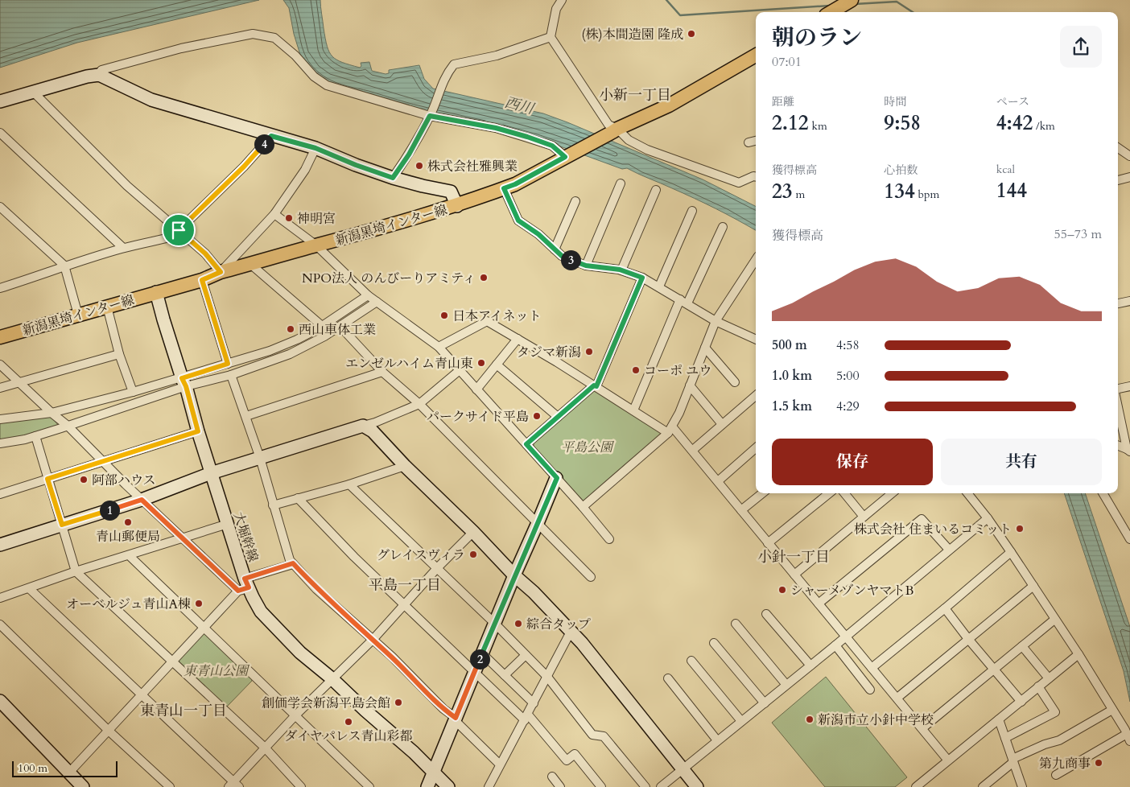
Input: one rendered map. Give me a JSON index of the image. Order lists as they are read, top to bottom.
{
  "streets": {
    "main road": ["新潟黒埼インター線"],
    "street": ["大堀幹線"]
  },
  "crossings": [
    ["新潟黒埼インター線", "大堀幹線"]
  ],
  "districts": [
    "小新一丁目",
    "小針一丁目",
    "平島一丁目",
    "東青山一丁目"
  ],
  "water": ["西川"],
  "parks": ["平島公園", "東青山公園"],
  "places": [
    "(株)本間造園 隆成",
    "株式会社雅興業",
    "神明宮",
    "NPO法人 のんびーりアミティ",
    "日本アイネット",
    "西山車体工業",
    "タジマ新潟",
    "エンゼルハイム青山東",
    "コーポ ユウ",
    "パークサイド平島",
    "阿部ハウス",
    "青山郵便局",
    "株式会社 住まいるコミット",
    "グレイスヴィラ",
    "シャーメゾンヤマトB",
    "オーベルジュ青山A棟",
    "綜合タップ",
    "創価学会新潟平島会館",
    "新潟市立小針中学校",
    "ダイヤパレス青山彩都",
    "第九商事"
  ],
  "scale_bar": "100 m",
  "page": {
    "heading": ["朝のラン", "07:01"],
    "stats": [
      ["距離", "2.12 km"],
      ["時間", "9:58"],
      ["ペース", "4:42 /km"],
      ["獲得標高", "23 m"],
      ["心拍数", "134 bpm"],
      ["kcal", "144"]
    ],
    "pins": [
      "4",
      "3",
      "1",
      "2"
    ],
    "chart": ["獲得標高", "55–73 m"],
    "list": [
      {
        "name": "500 m",
        "note": "4:58"
      },
      {
        "name": "1.0 km",
        "note": "5:00"
      },
      {
        "name": "1.5 km",
        "note": "4:29"
      }
    ],
    "buttons": ["保存", "共有"],
    "scale": "100 m"
  }
}
